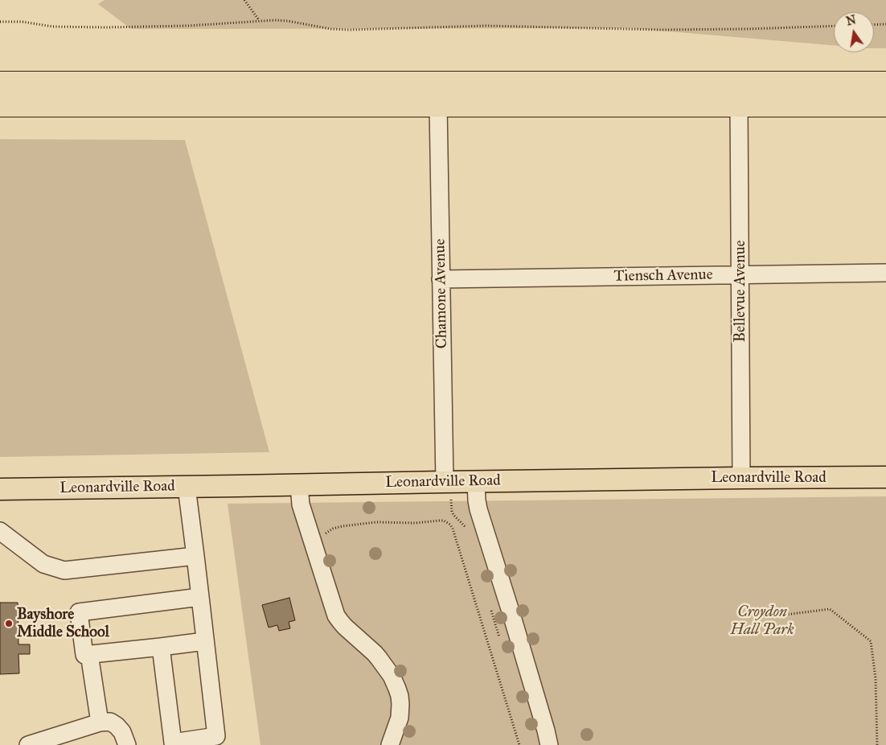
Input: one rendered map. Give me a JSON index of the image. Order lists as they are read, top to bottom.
{
  "streets": {
    "main road": ["Leonardville Road"],
    "street": ["Tiensch Avenue", "Bellevue Avenue", "Chamone Avenue"]
  },
  "crossings": [
    ["Tiensch Avenue", "Bellevue Avenue"],
    ["Tiensch Avenue", "Chamone Avenue"],
    ["Bellevue Avenue", "Leonardville Road"],
    ["Chamone Avenue", "Leonardville Road"]
  ],
  "parks": ["Croydon Hall Park"],
  "places": ["Bayshore Middle School"],
  "north": "top"
}
